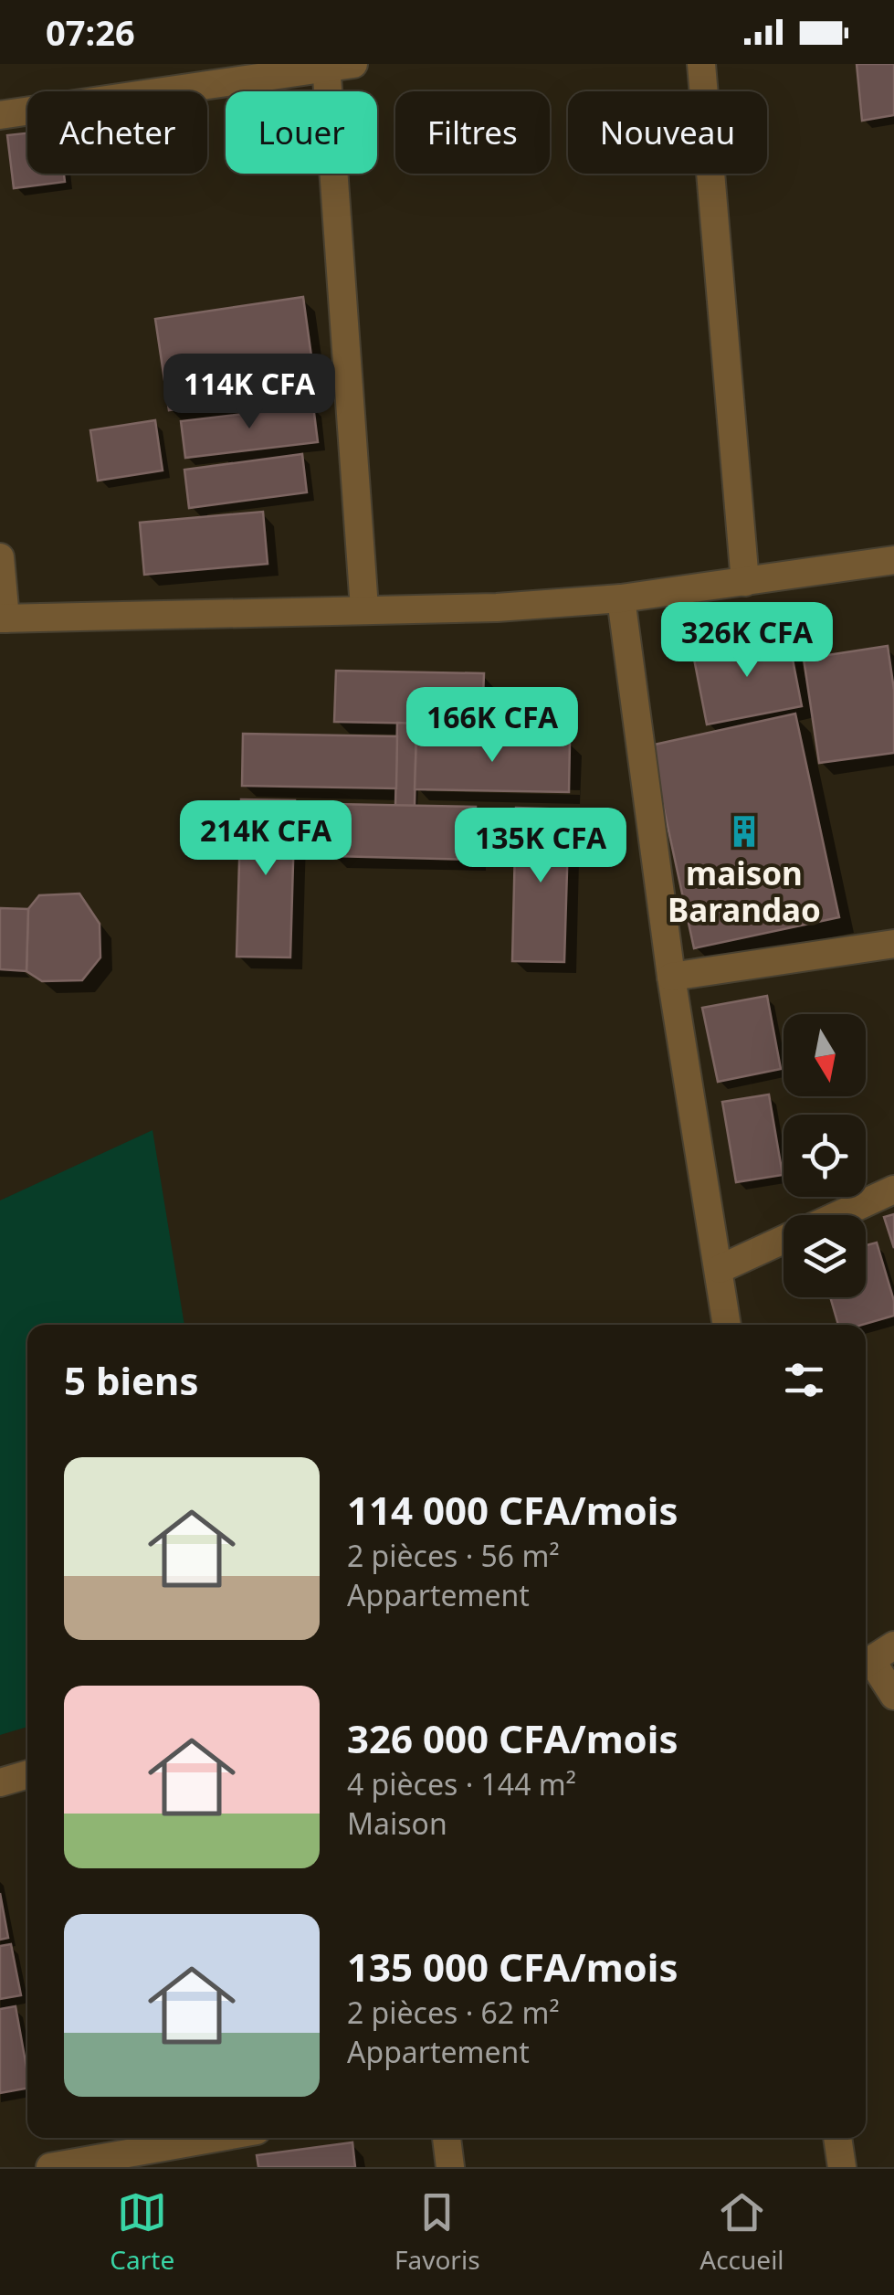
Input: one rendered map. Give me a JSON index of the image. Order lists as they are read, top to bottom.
{
  "places": {
    "building": ["maison Barandao"]
  },
  "north": "bottom",
  "page": {
    "status": "07:26",
    "chip": [
      "Acheter",
      "Louer",
      "Filtres",
      "Nouveau"
    ],
    "price": [
      "114K CFA",
      "326K CFA",
      "166K CFA",
      "214K CFA",
      "135K CFA"
    ],
    "heading": "5 biens",
    "list": [
      {
        "name": "114 000 CFA/mois",
        "note": "2 pièces · 56 m² · Appartement"
      },
      {
        "name": "326 000 CFA/mois",
        "note": "4 pièces · 144 m² · Maison"
      },
      {
        "name": "135 000 CFA/mois",
        "note": "2 pièces · 62 m² · Appartement"
      }
    ],
    "tabs": ["Carte", "Favoris", "Accueil"]
  }
}
